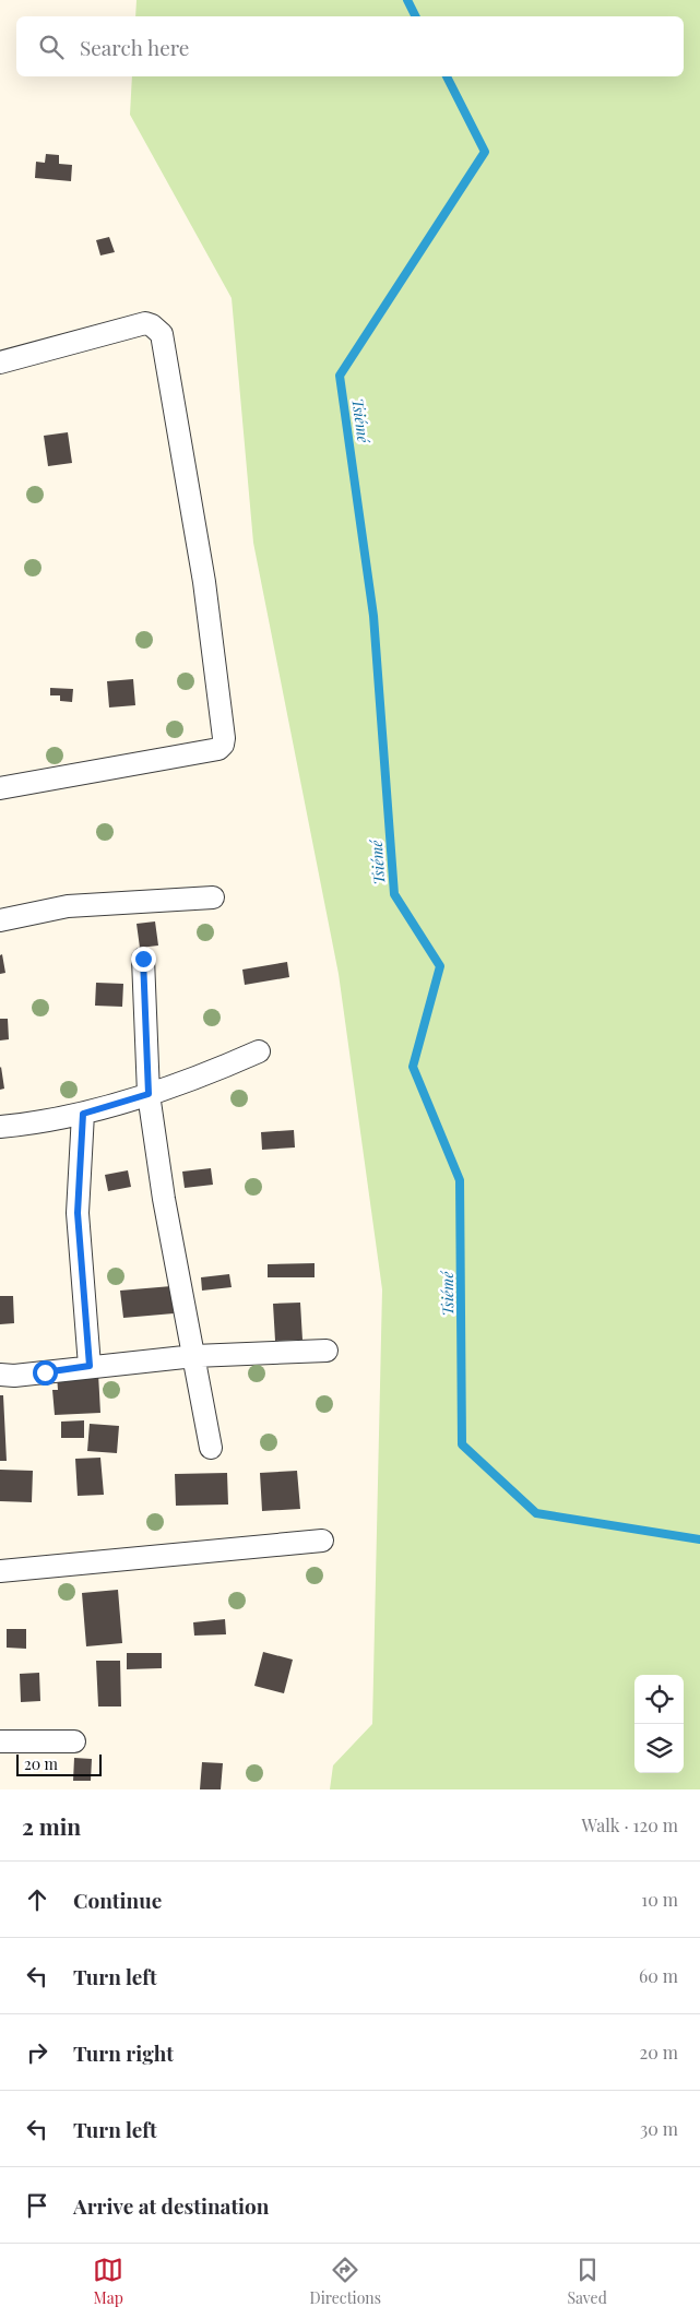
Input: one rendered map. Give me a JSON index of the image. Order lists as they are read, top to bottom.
{
  "water": ["Tsiémé"],
  "scale_bar": "20 m",
  "page": {
    "search": "Search here",
    "scale": "20 m",
    "heading": ["2 min", "Walk · 120 m"],
    "list": [
      ["Continue", "10 m"],
      ["Turn left", "60 m"],
      ["Turn right", "20 m"],
      ["Turn left", "30 m"],
      "Arrive at destination"
    ],
    "nav": ["Map", "Directions", "Saved"]
  }
}
